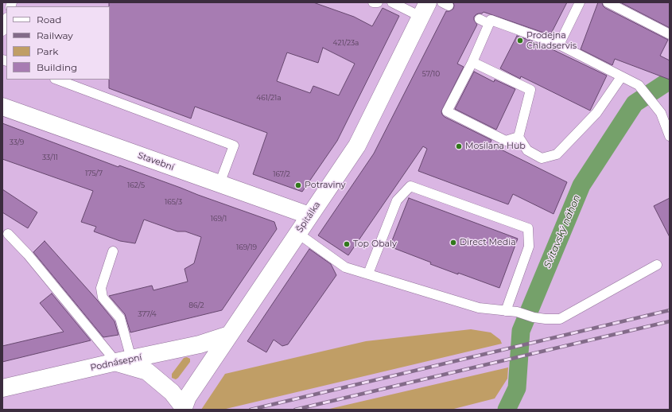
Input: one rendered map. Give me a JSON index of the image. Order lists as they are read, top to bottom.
{
  "streets": {
    "street": ["Stavební", "Špitálka", "Podnásepní"]
  },
  "crossings": [
    ["Stavební", "Špitálka"],
    ["Špitálka", "Podnásepní"]
  ],
  "water": ["Svitavský náhon"],
  "places": [
    "Prodejna Chladservis",
    "Mosilana Hub",
    "Potraviny",
    "Direct Media",
    "Top Obaly"
  ],
  "house_numbers": [
    "421/23a",
    "57/10",
    "461/21a",
    "33/9",
    "33/11",
    "175/7",
    "167/2",
    "162/5",
    "165/3",
    "169/1",
    "169/19",
    "86/2",
    "377/4"
  ],
  "legend": [
    "Road",
    "Railway",
    "Park",
    "Building"
  ]
}
